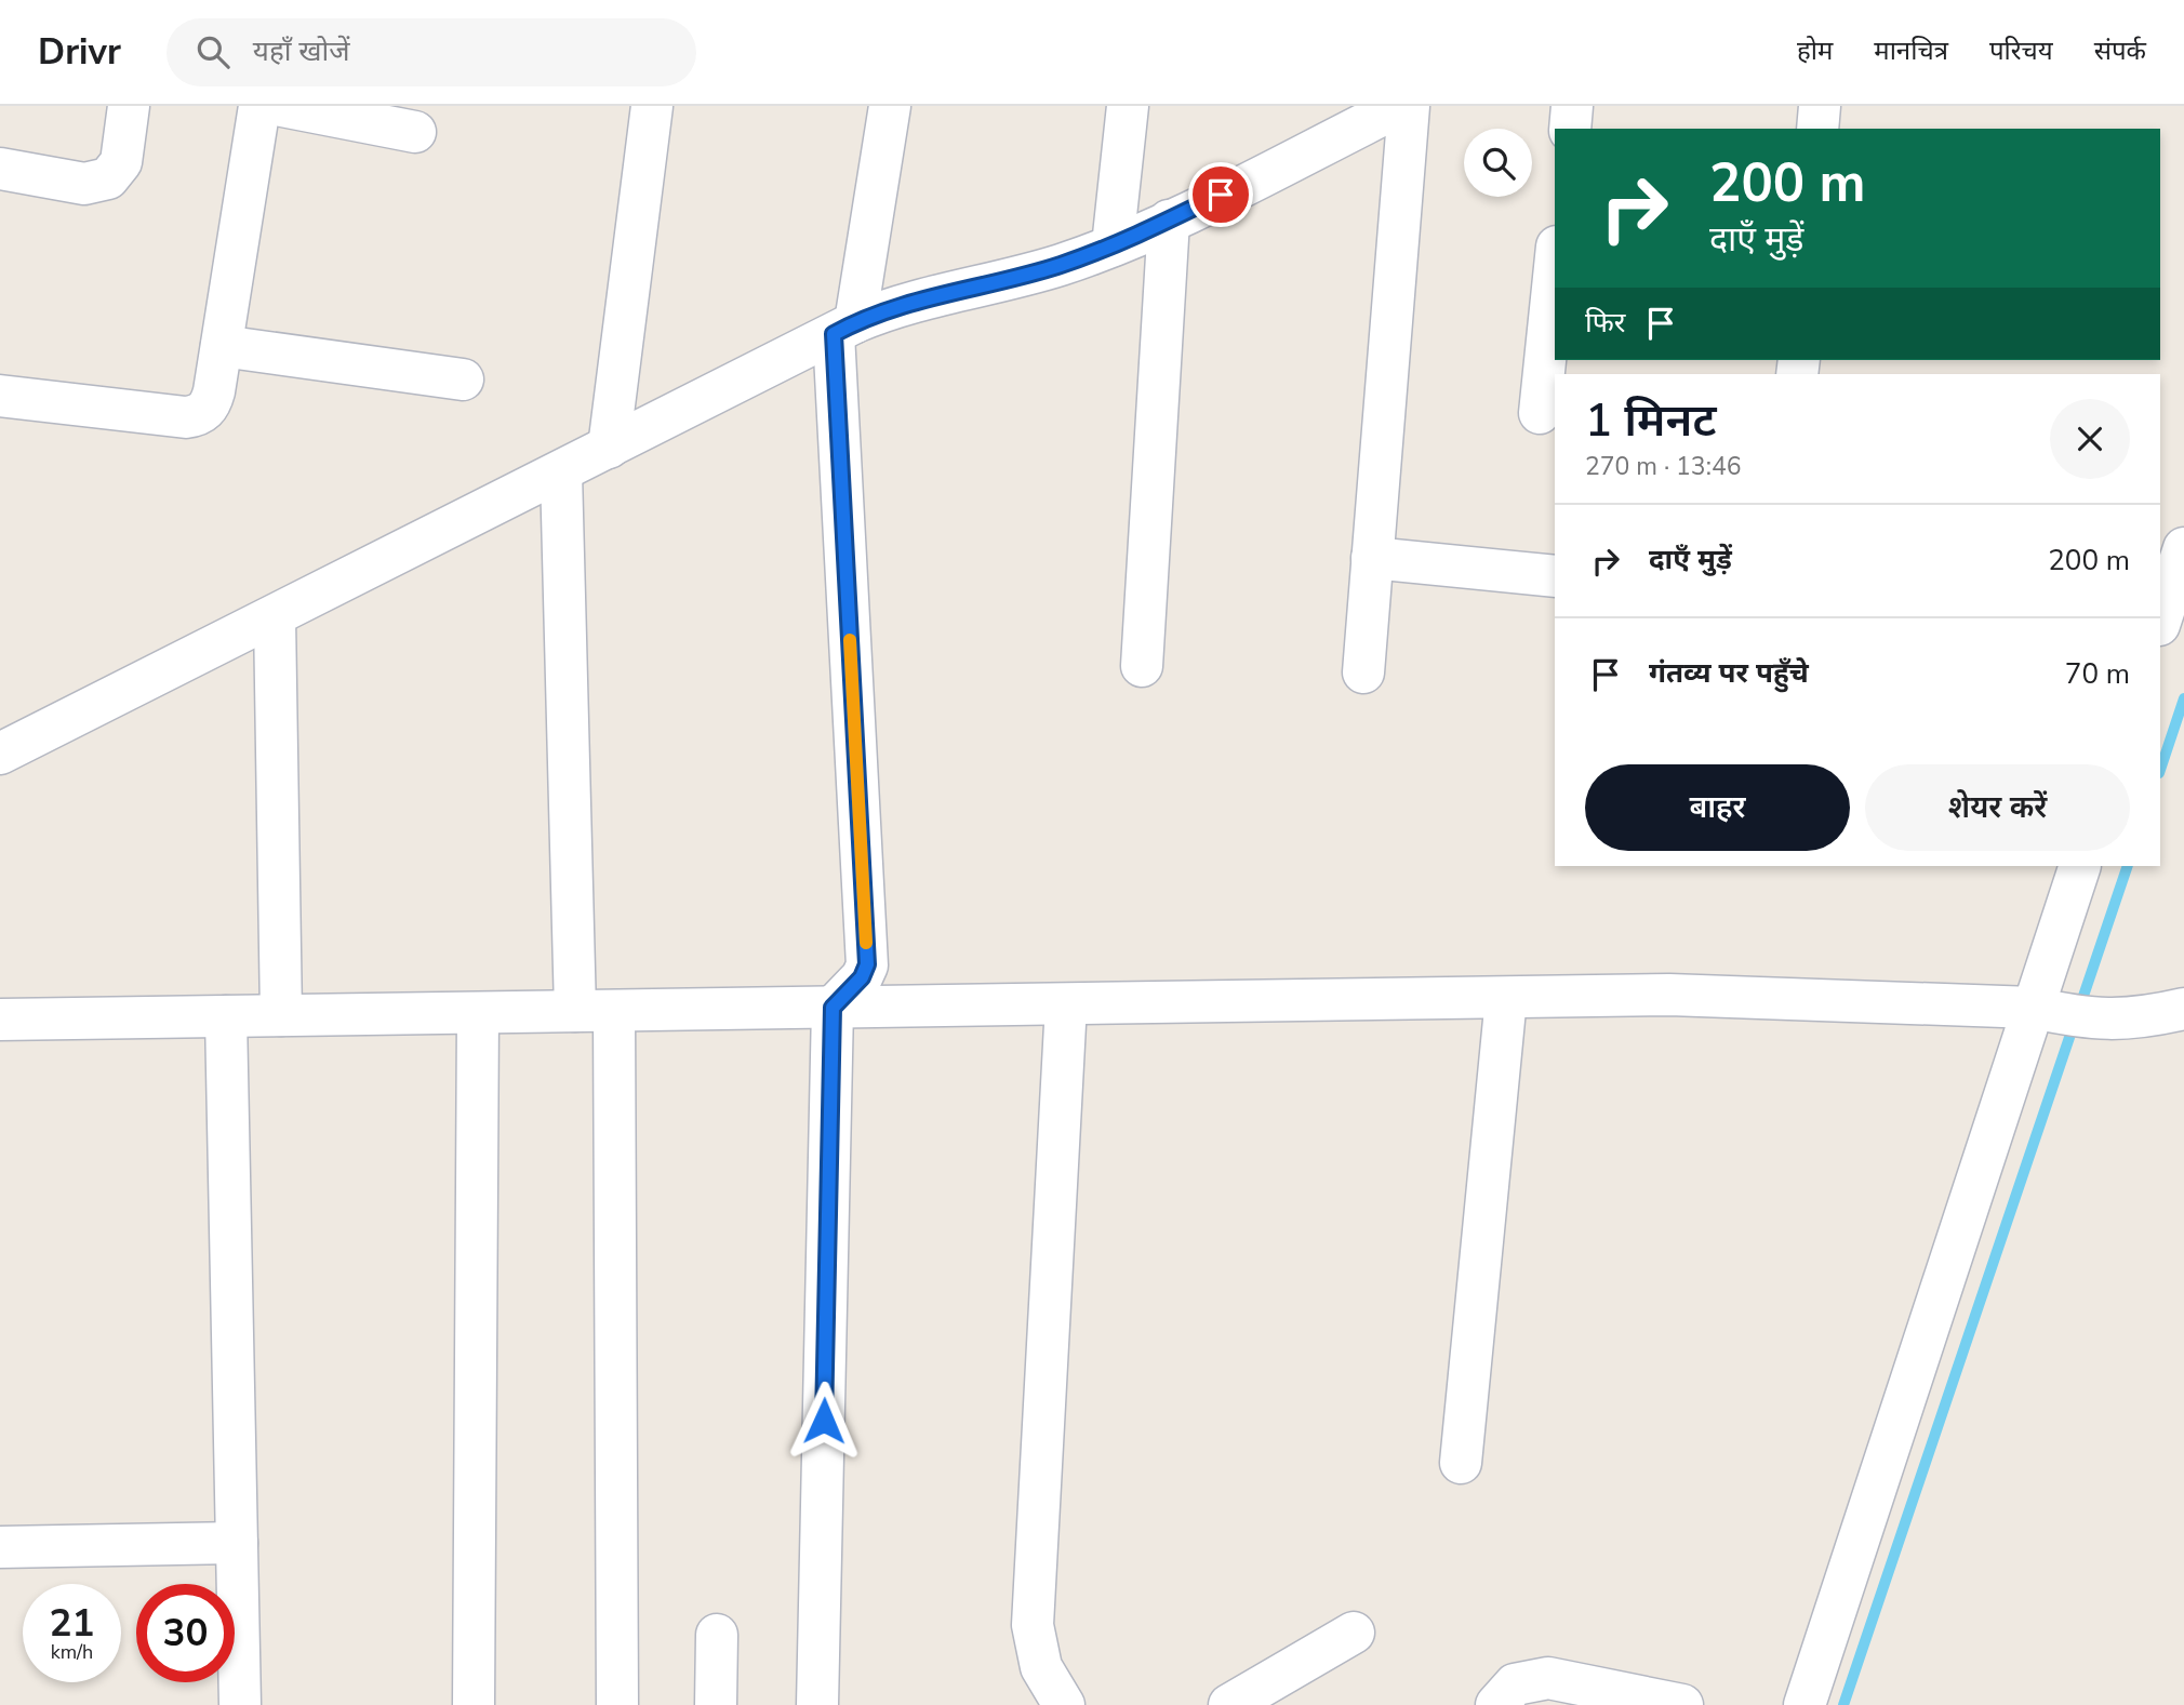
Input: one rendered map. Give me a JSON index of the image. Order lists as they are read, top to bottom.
{
  "page": {
    "header": "Drivr",
    "search": "यहाँ खोजें",
    "nav": [
      "होम",
      "मानचित्र",
      "परिचय",
      "संपर्क"
    ],
    "turn": ["200 m", "दाएँ मुड़ें"],
    "then": "फिर",
    "heading": ["1 मिनट", "270 m · 13:46"],
    "list": [
      {
        "name": "दाएँ मुड़ें",
        "value": "200 m"
      },
      {
        "name": "गंतव्य पर पहुँचे",
        "value": "70 m"
      }
    ],
    "buttons": ["बाहर", "शेयर करें"],
    "speed": "21 km/h",
    "limit": "30"
  }
}
